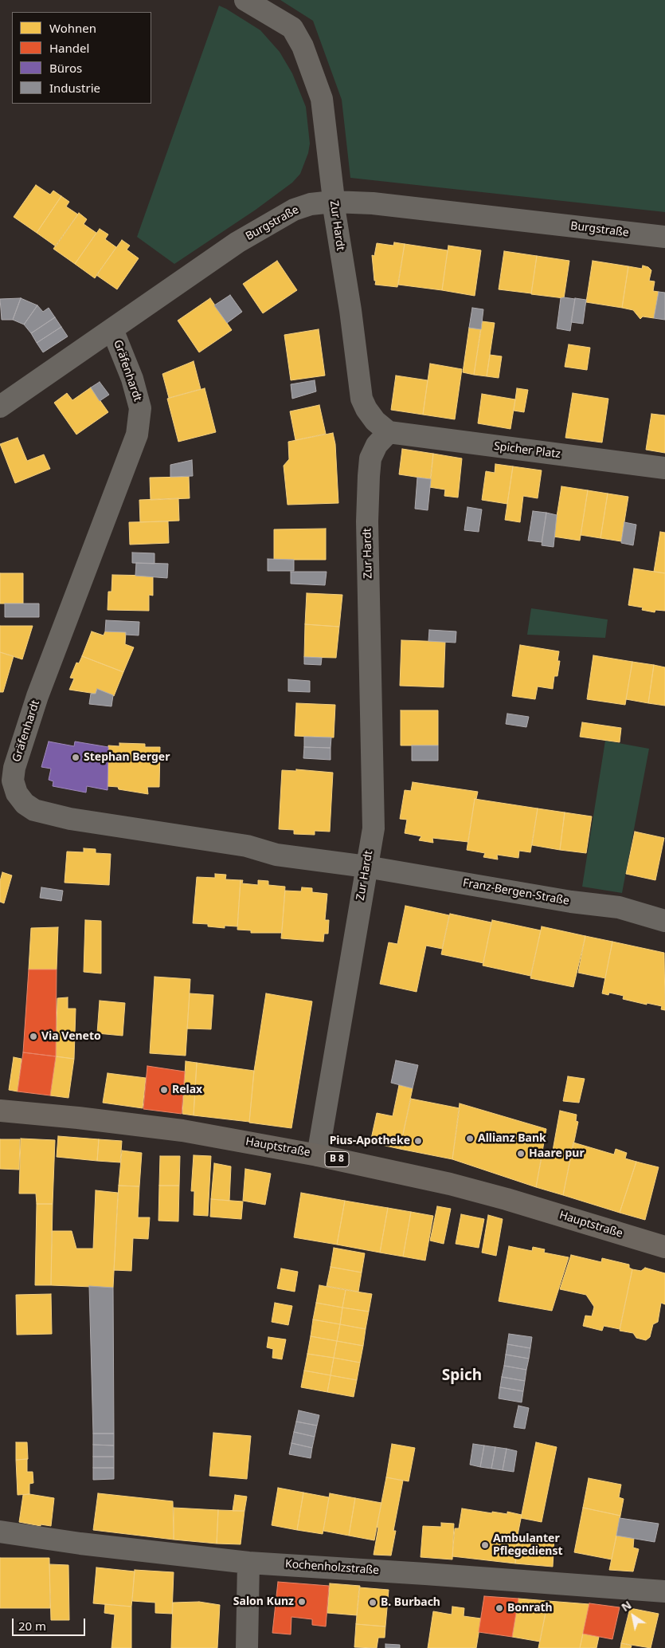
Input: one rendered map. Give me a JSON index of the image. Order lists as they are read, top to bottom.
{
  "streets": {
    "main road": ["Hauptstraße", "B 8"],
    "street": [
      "Burgstraße",
      "Zur Hardt",
      "Gräfenhardt",
      "Spicher Platz",
      "Franz-Bergen-Straße",
      "Kochenholzstraße"
    ]
  },
  "crossings": [
    ["Burgstraße", "Zur Hardt"],
    ["Burgstraße", "Gräfenhardt"],
    ["Zur Hardt", "Gräfenhardt"],
    ["Zur Hardt", "Spicher Platz"],
    ["Zur Hardt", "Franz-Bergen-Straße"],
    ["Zur Hardt", "Hauptstraße"],
    ["Gräfenhardt", "Franz-Bergen-Straße"]
  ],
  "districts": ["Spich"],
  "places": [
    "Stephan Berger",
    "Via Veneto",
    "Relax",
    "Allianz Bank",
    "Pius-Apotheke",
    "Haare pur",
    "Ambulanter Pflegedienst",
    "Salon Kunz",
    "B. Burbach",
    "Bonrath"
  ],
  "legend": [
    "Wohnen",
    "Handel",
    "Büros",
    "Industrie"
  ],
  "scale_bar": "20 m",
  "north": "top left"
}
